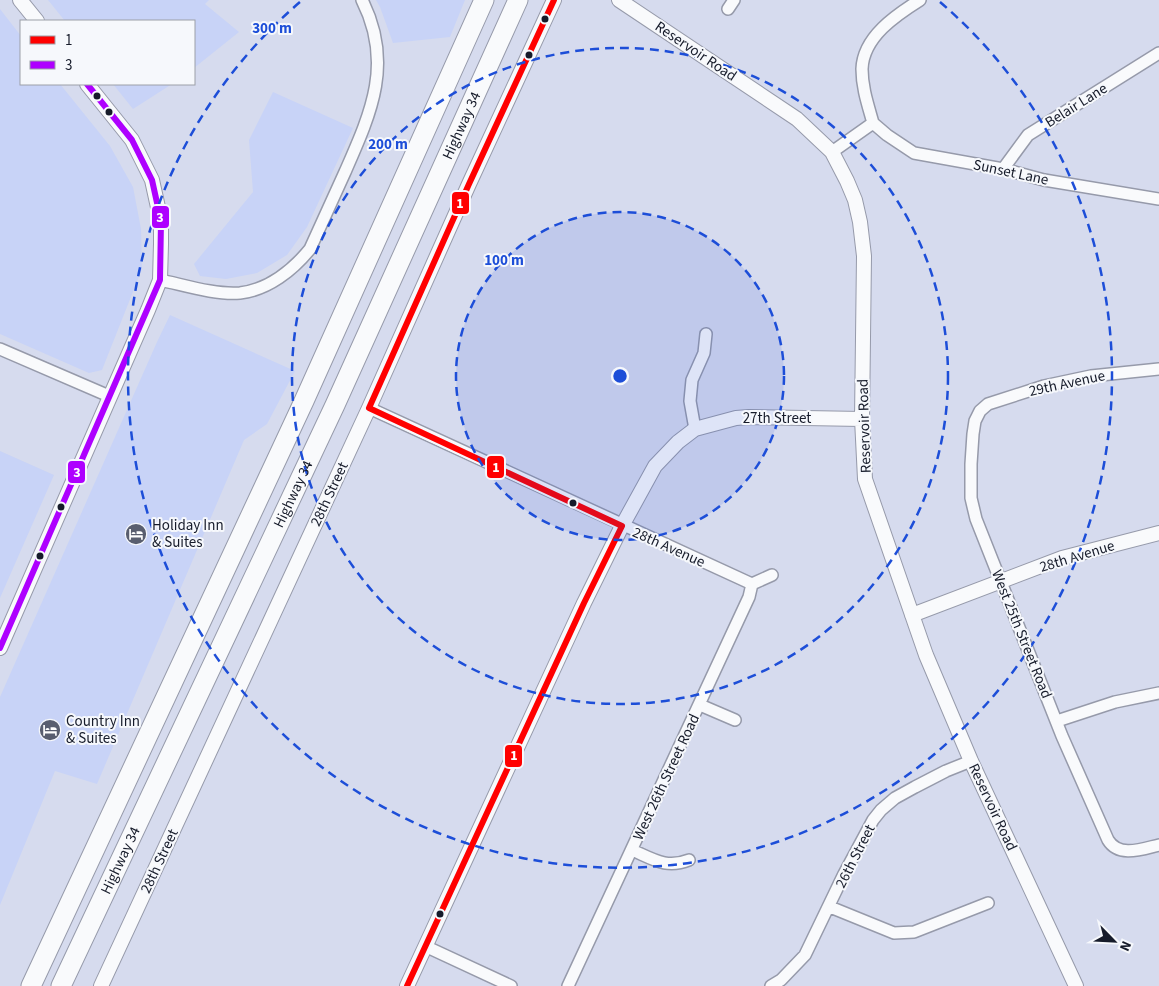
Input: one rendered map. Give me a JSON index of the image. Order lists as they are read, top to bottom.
{
  "streets": {
    "highway": ["Highway 34"],
    "street": [
      "Reservoir Road",
      "Belair Lane",
      "Sunset Lane",
      "29th Avenue",
      "27th Street",
      "28th Street",
      "28th Avenue",
      "West 25th Street Road",
      "West 26th Street Road",
      "26th Street"
    ]
  },
  "crossings": [
    ["Reservoir Road", "27th Street"],
    ["Reservoir Road", "28th Avenue"],
    ["Reservoir Road", "26th Street"],
    ["Belair Lane", "Sunset Lane"],
    ["29th Avenue", "West 25th Street Road"],
    ["27th Street", "28th Avenue"],
    ["28th Street", "28th Avenue"],
    ["28th Avenue", "West 25th Street Road"],
    ["28th Avenue", "West 26th Street Road"]
  ],
  "places": {
    "hotel": ["Holiday Inn & Suites", "Country Inn & Suites"]
  },
  "lines": ["transit line 1", "transit line 3"],
  "legend": ["1", "3"],
  "north": "bottom right",
  "rings": ["300 m", "200 m", "100 m"]
}
